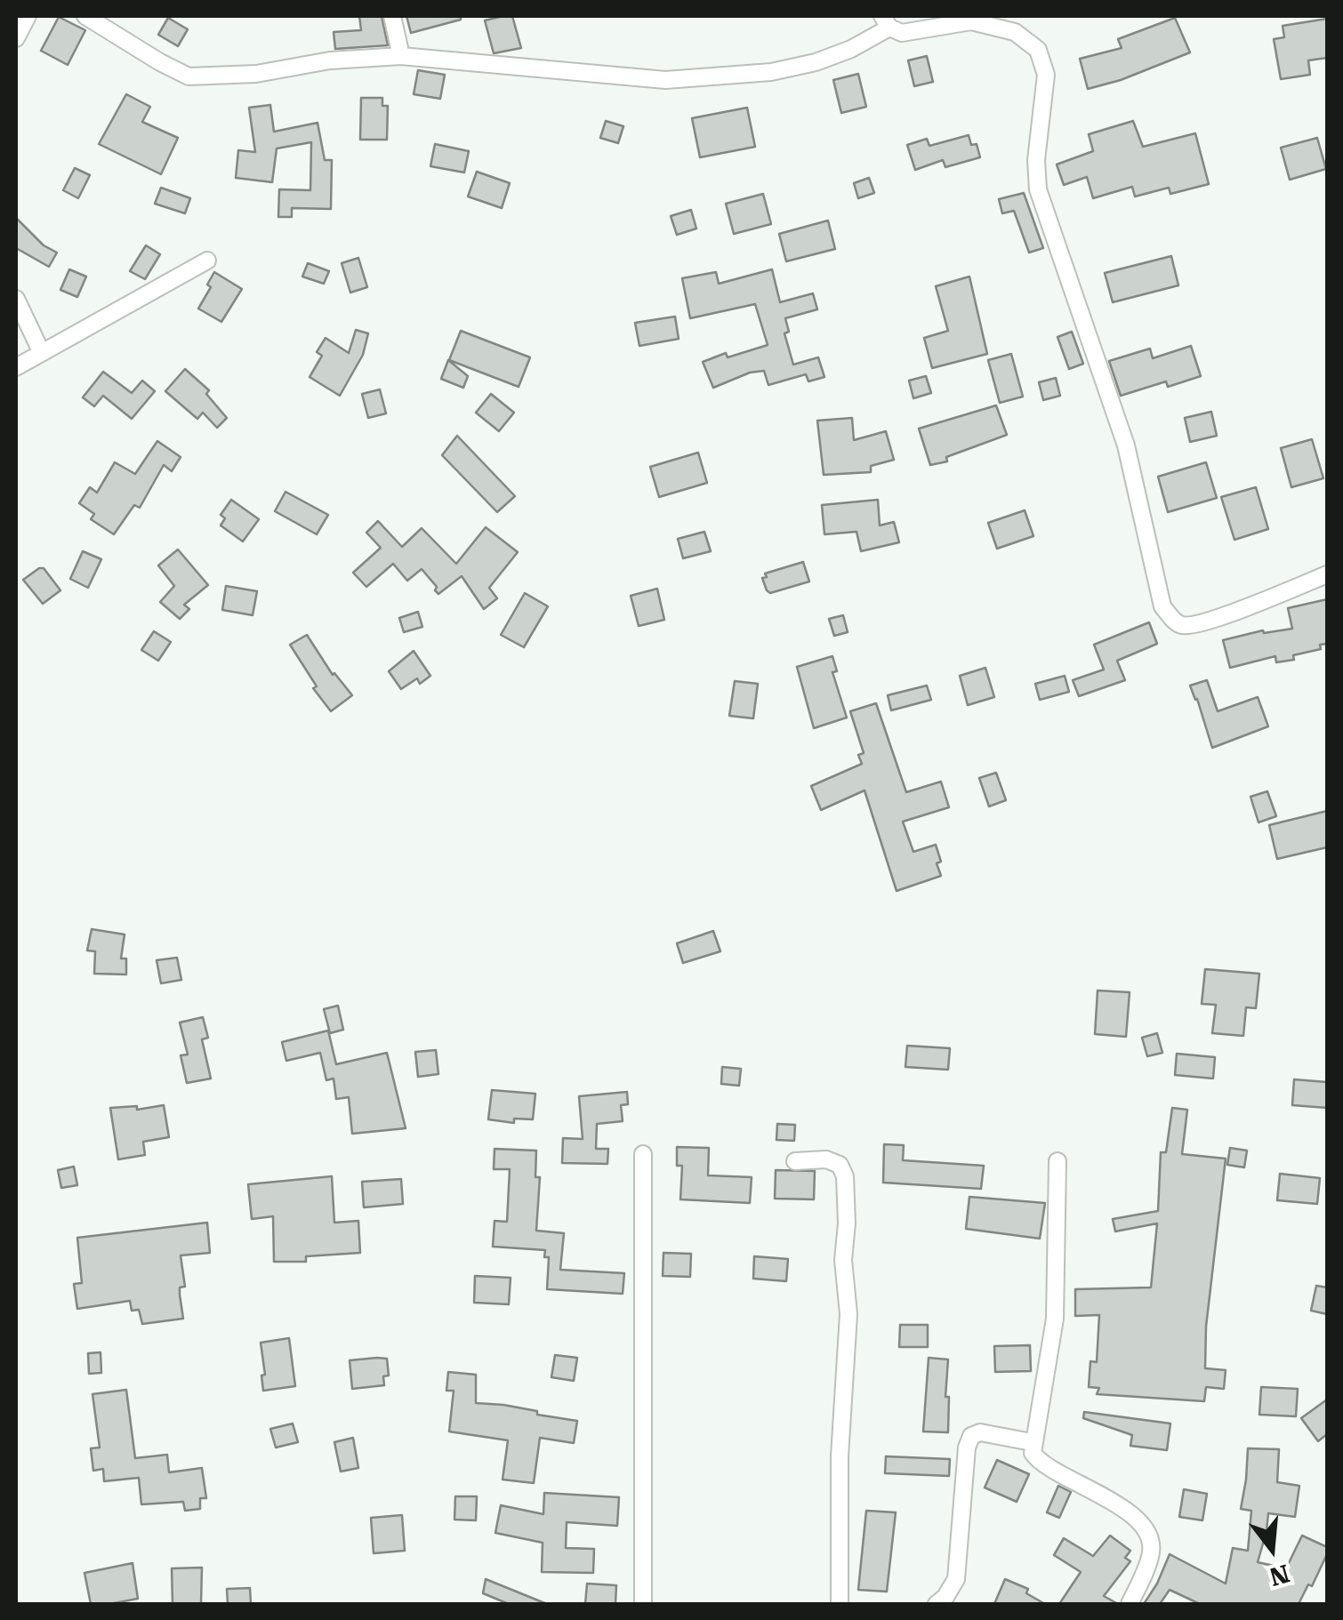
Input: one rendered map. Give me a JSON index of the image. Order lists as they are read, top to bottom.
{
  "north": "bottom"
}
